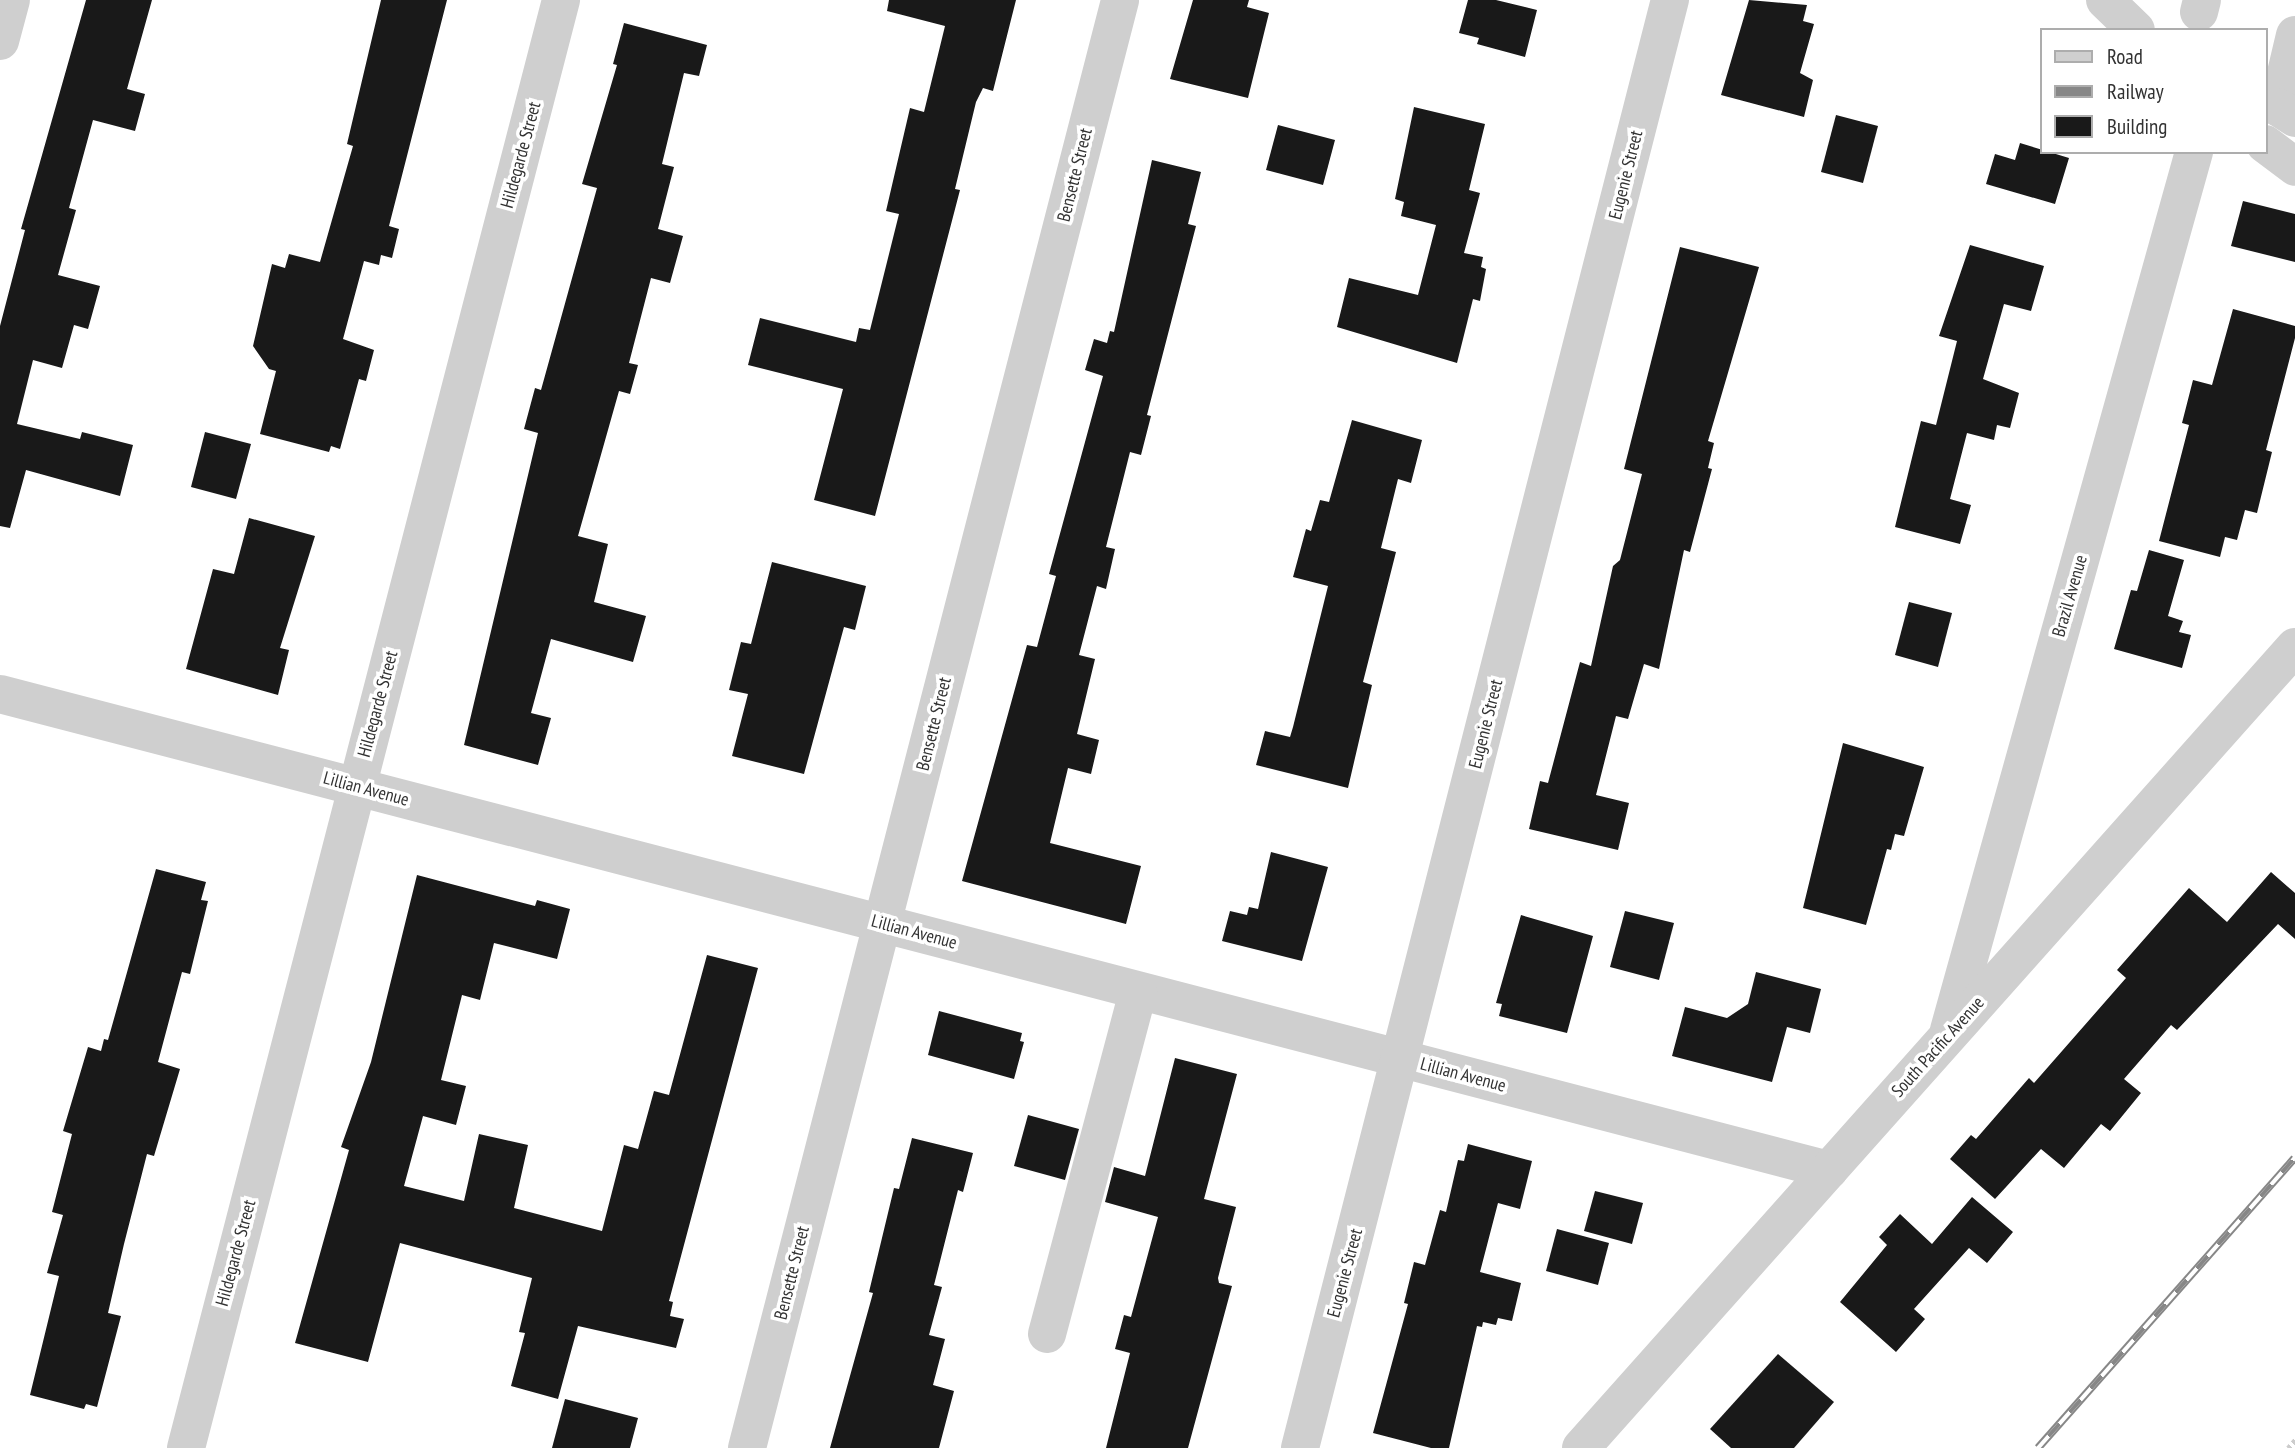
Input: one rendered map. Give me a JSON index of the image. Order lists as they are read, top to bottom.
{
  "streets": {
    "street": [
      "Hildegarde Street",
      "Bensette Street",
      "Eugenie Street",
      "Brazil Avenue",
      "Lillian Avenue",
      "South Pacific Avenue"
    ]
  },
  "crossings": [
    ["Hildegarde Street", "Lillian Avenue"],
    ["Bensette Street", "Lillian Avenue"],
    ["Eugenie Street", "Lillian Avenue"],
    ["Brazil Avenue", "South Pacific Avenue"],
    ["Lillian Avenue", "South Pacific Avenue"]
  ],
  "legend": ["Road", "Railway", "Building"]
}
